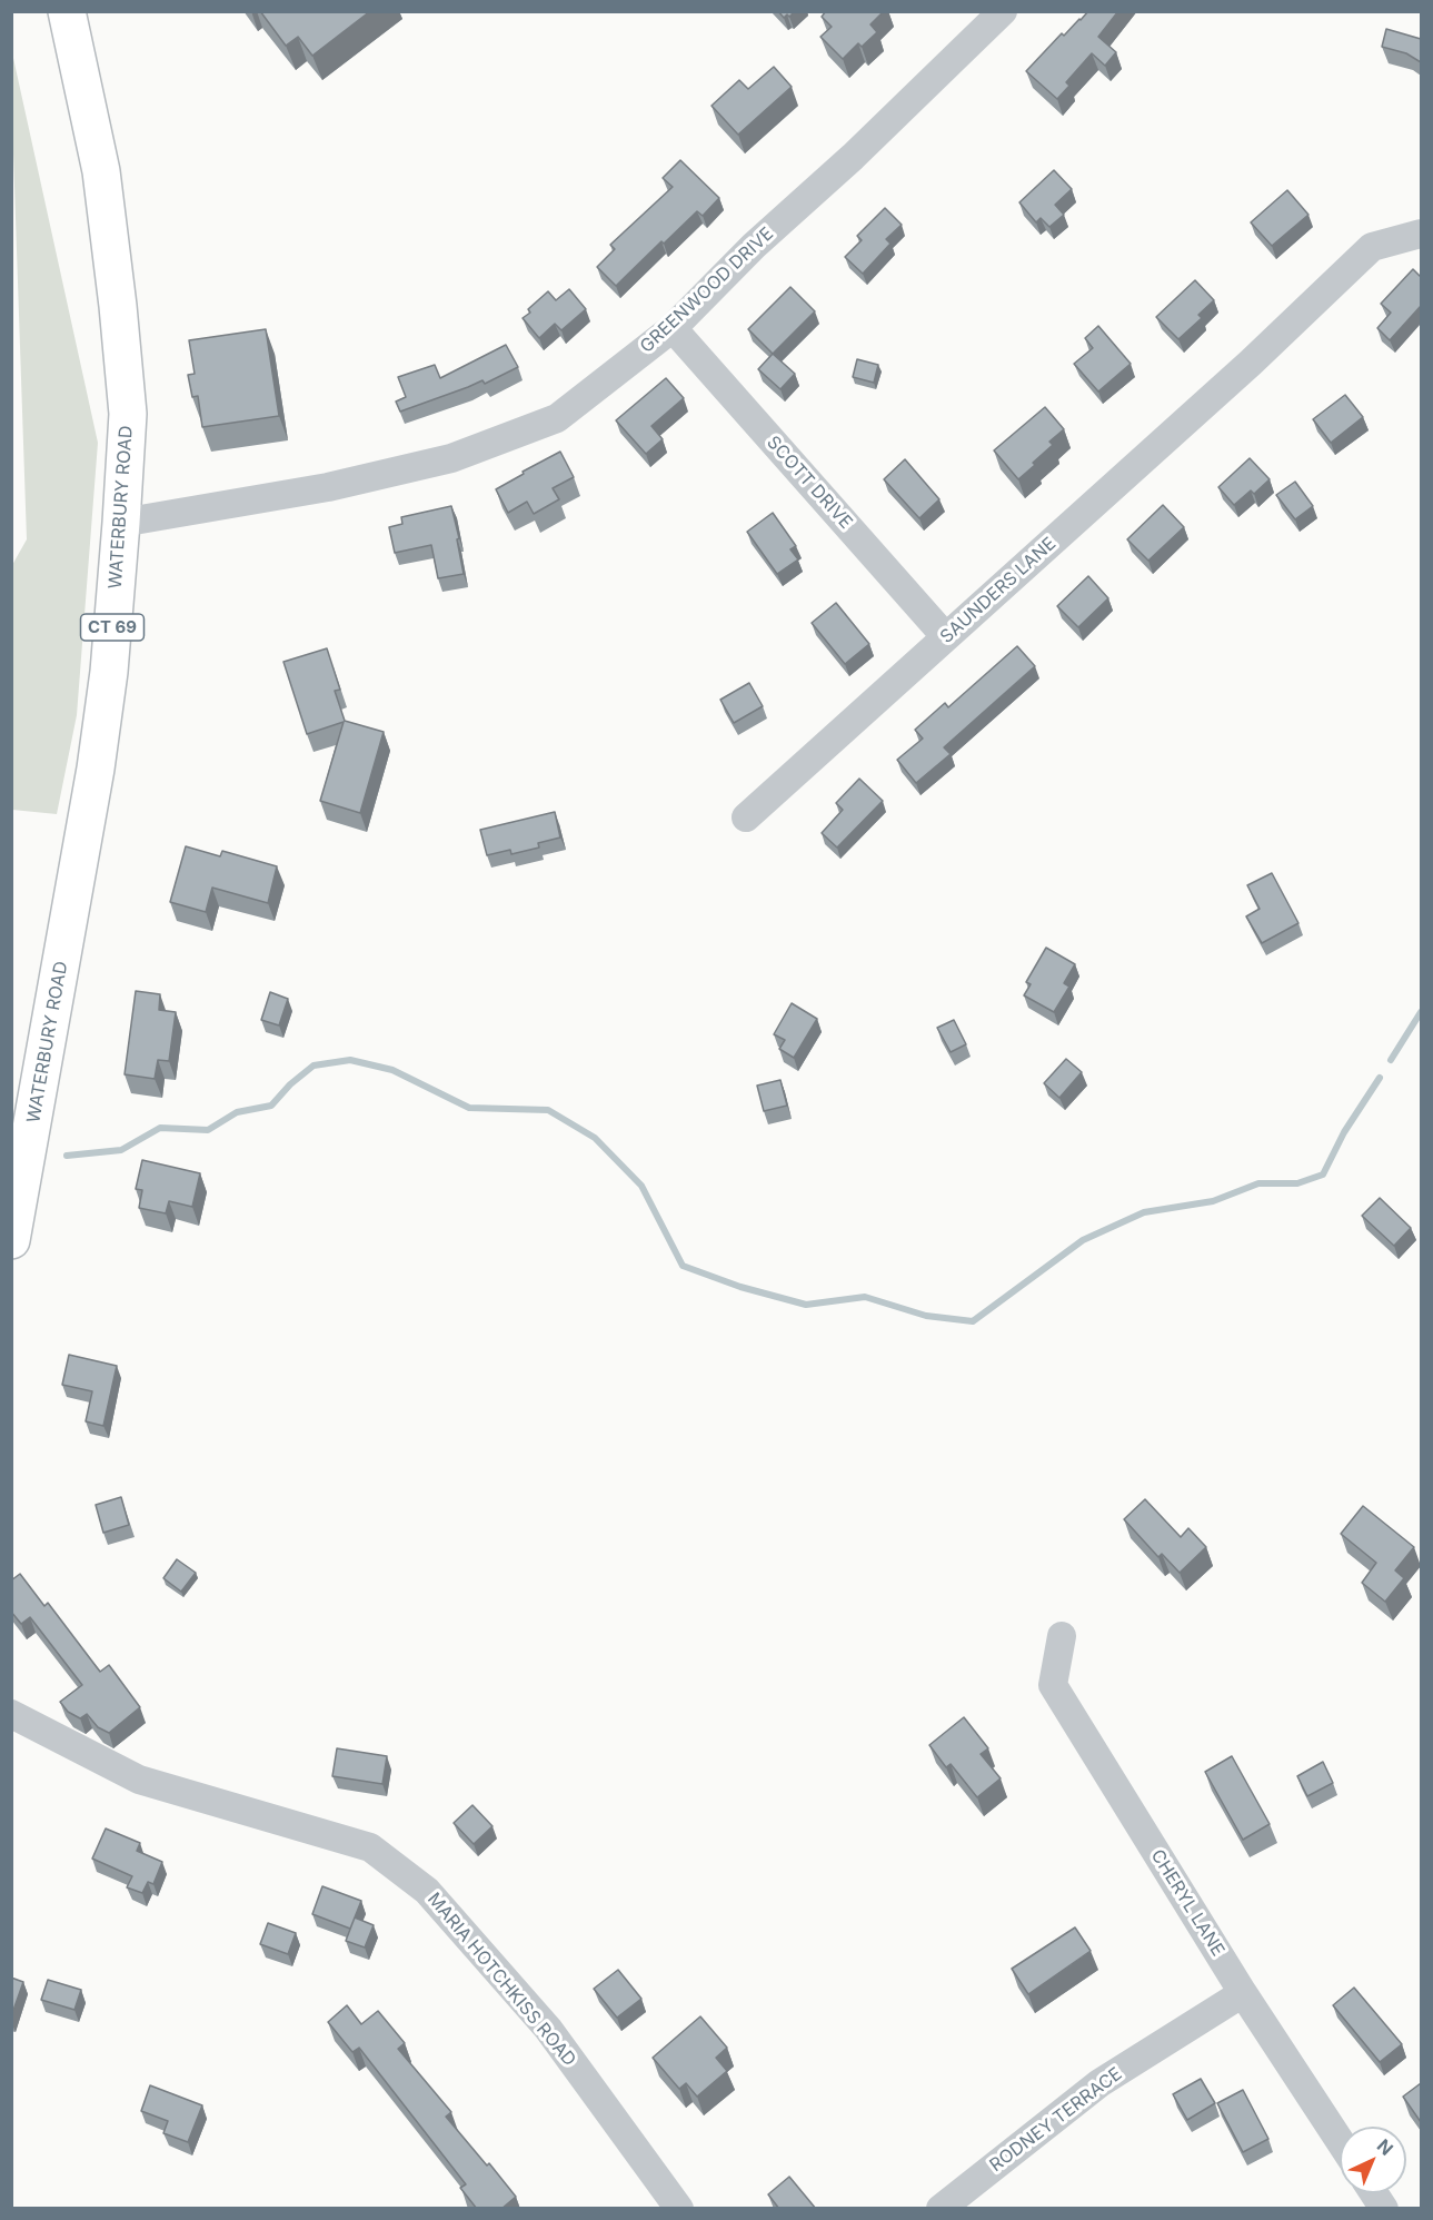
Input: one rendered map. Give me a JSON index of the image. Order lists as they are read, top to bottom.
{
  "streets": {
    "main road": ["WATERBURY ROAD", "CT 69"],
    "street": [
      "GREENWOOD DRIVE",
      "SCOTT DRIVE",
      "SAUNDERS LANE",
      "CHERYL LANE",
      "MARIA HOTCHKISS ROAD",
      "RODNEY TERRACE"
    ]
  },
  "crossings": [
    ["GREENWOOD DRIVE", "SCOTT DRIVE"],
    ["GREENWOOD DRIVE", "WATERBURY ROAD"],
    ["SCOTT DRIVE", "SAUNDERS LANE"],
    ["CHERYL LANE", "RODNEY TERRACE"]
  ],
  "north": "top right"
}
